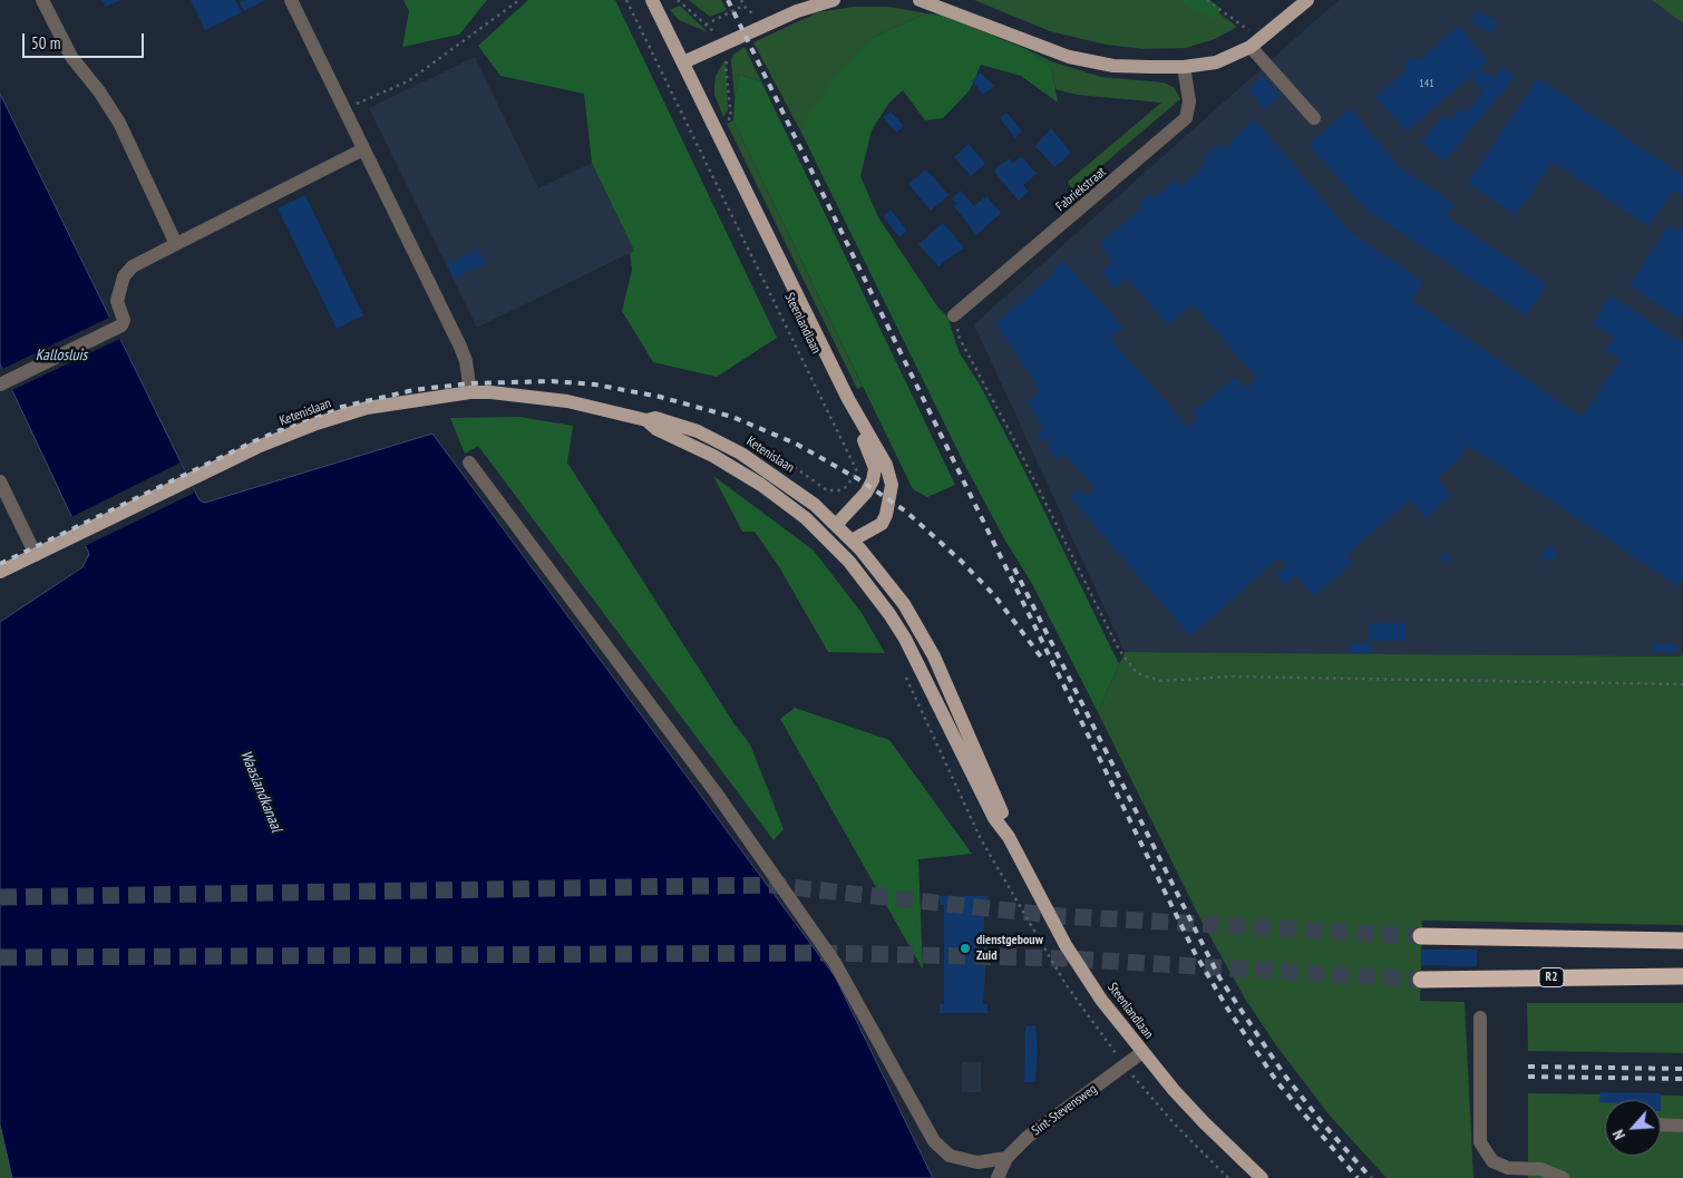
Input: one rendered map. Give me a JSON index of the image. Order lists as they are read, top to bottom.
{
  "streets": {
    "highway": ["R2"],
    "main road": ["Steenlandlaan", "Ketenislaan"],
    "street": ["Fabriekstraat", "Sint-Stevensweg"]
  },
  "crossings": [
    ["Steenlandlaan", "Ketenislaan"],
    ["Steenlandlaan", "Sint-Stevensweg"]
  ],
  "water": ["Kallosluis", "Waaslandkanaal"],
  "places": ["dienstgebouw Zuid"],
  "house_numbers": ["141"],
  "scale_bar": "50 m",
  "north": "bottom left"
}
